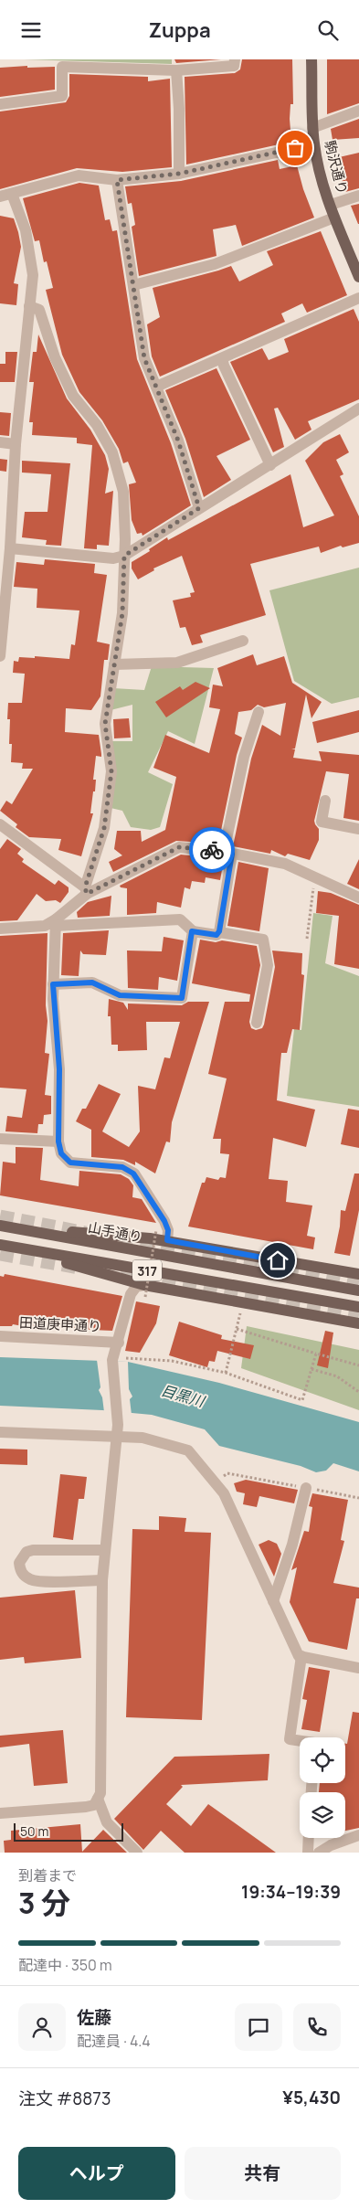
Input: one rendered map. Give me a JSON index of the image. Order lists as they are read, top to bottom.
{
  "streets": {
    "main road": ["駒沢通り", "山手通り", "317"],
    "street": ["田道庚申通り"]
  },
  "crossings": [
    ["山手通り", "317"]
  ],
  "water": ["目黒川"],
  "scale_bar": "50 m",
  "page": {
    "header": "Zuppa",
    "scale": "50 m",
    "heading": ["3 分", "到着まで", "19:34–19:39"],
    "panel": [
      "佐藤",
      "配達員 · 4.4",
      "注文 #8873",
      "¥5,430"
    ],
    "bar": "配達中 · 350 m",
    "buttons": ["ヘルプ", "共有"]
  }
}
